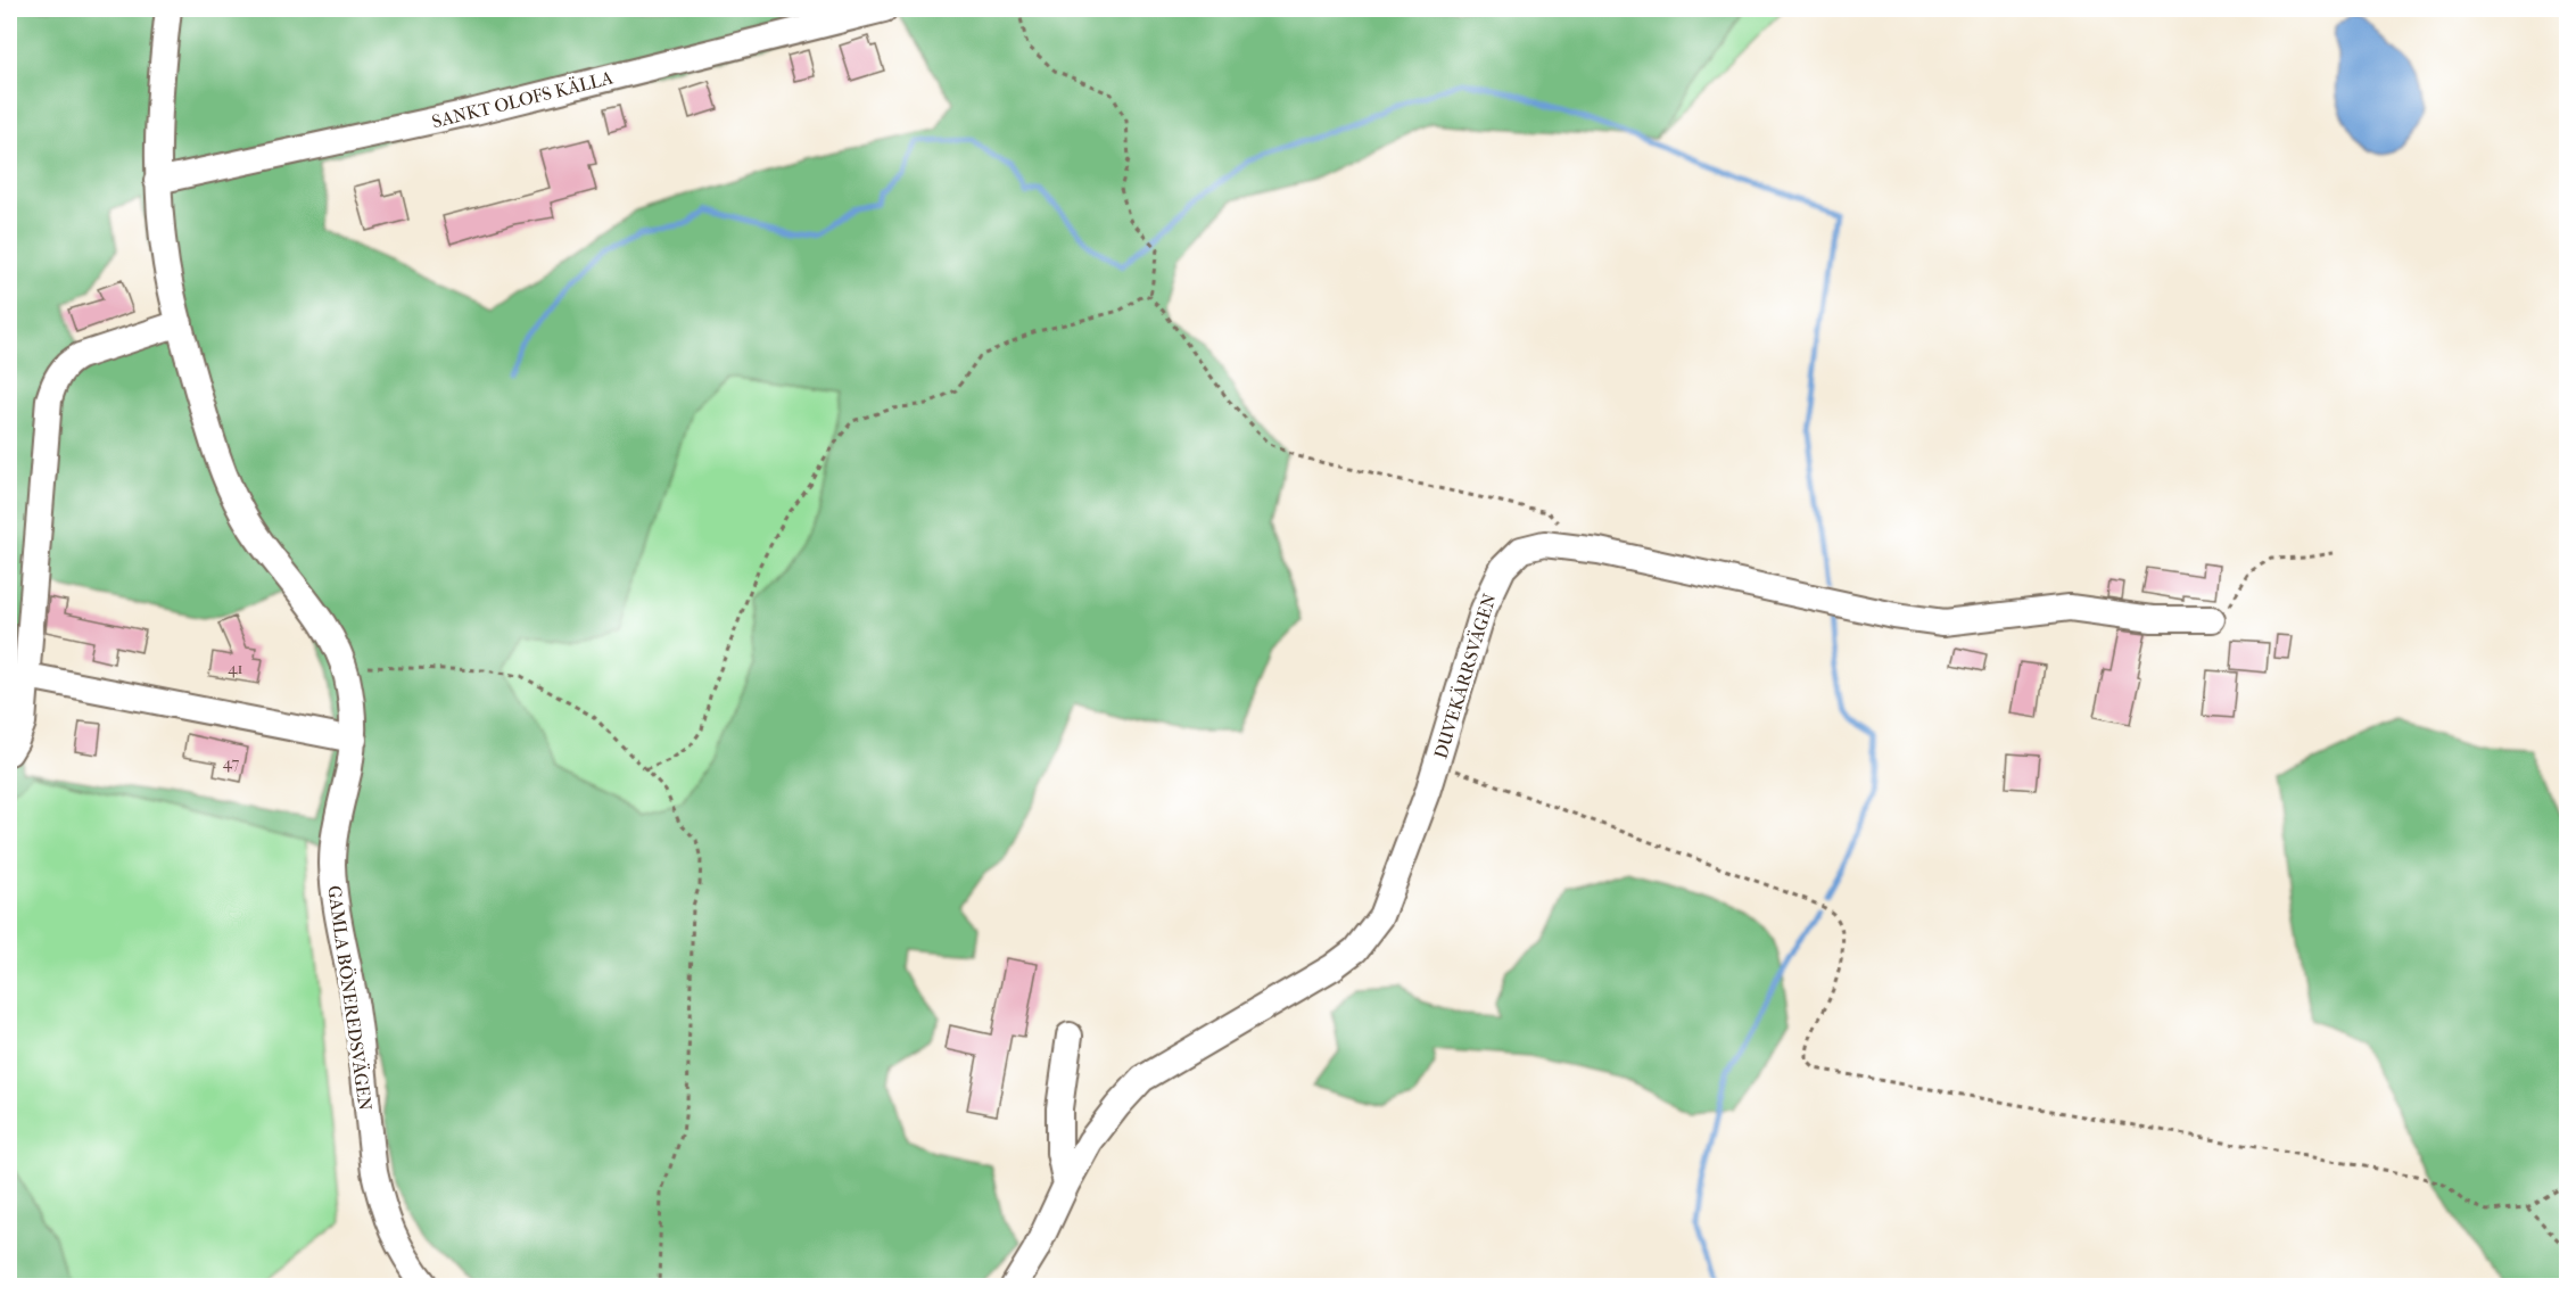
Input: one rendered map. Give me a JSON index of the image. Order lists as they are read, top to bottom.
{
  "streets": {
    "street": ["SANKT OLOFS KÄLLA", "DUVEKÄRRSVÄGEN", "GAMLA BÖNEREDSVÄGEN"]
  },
  "crossings": [
    ["SANKT OLOFS KÄLLA", "GAMLA BÖNEREDSVÄGEN"]
  ],
  "house_numbers": ["41", "47"]
}
